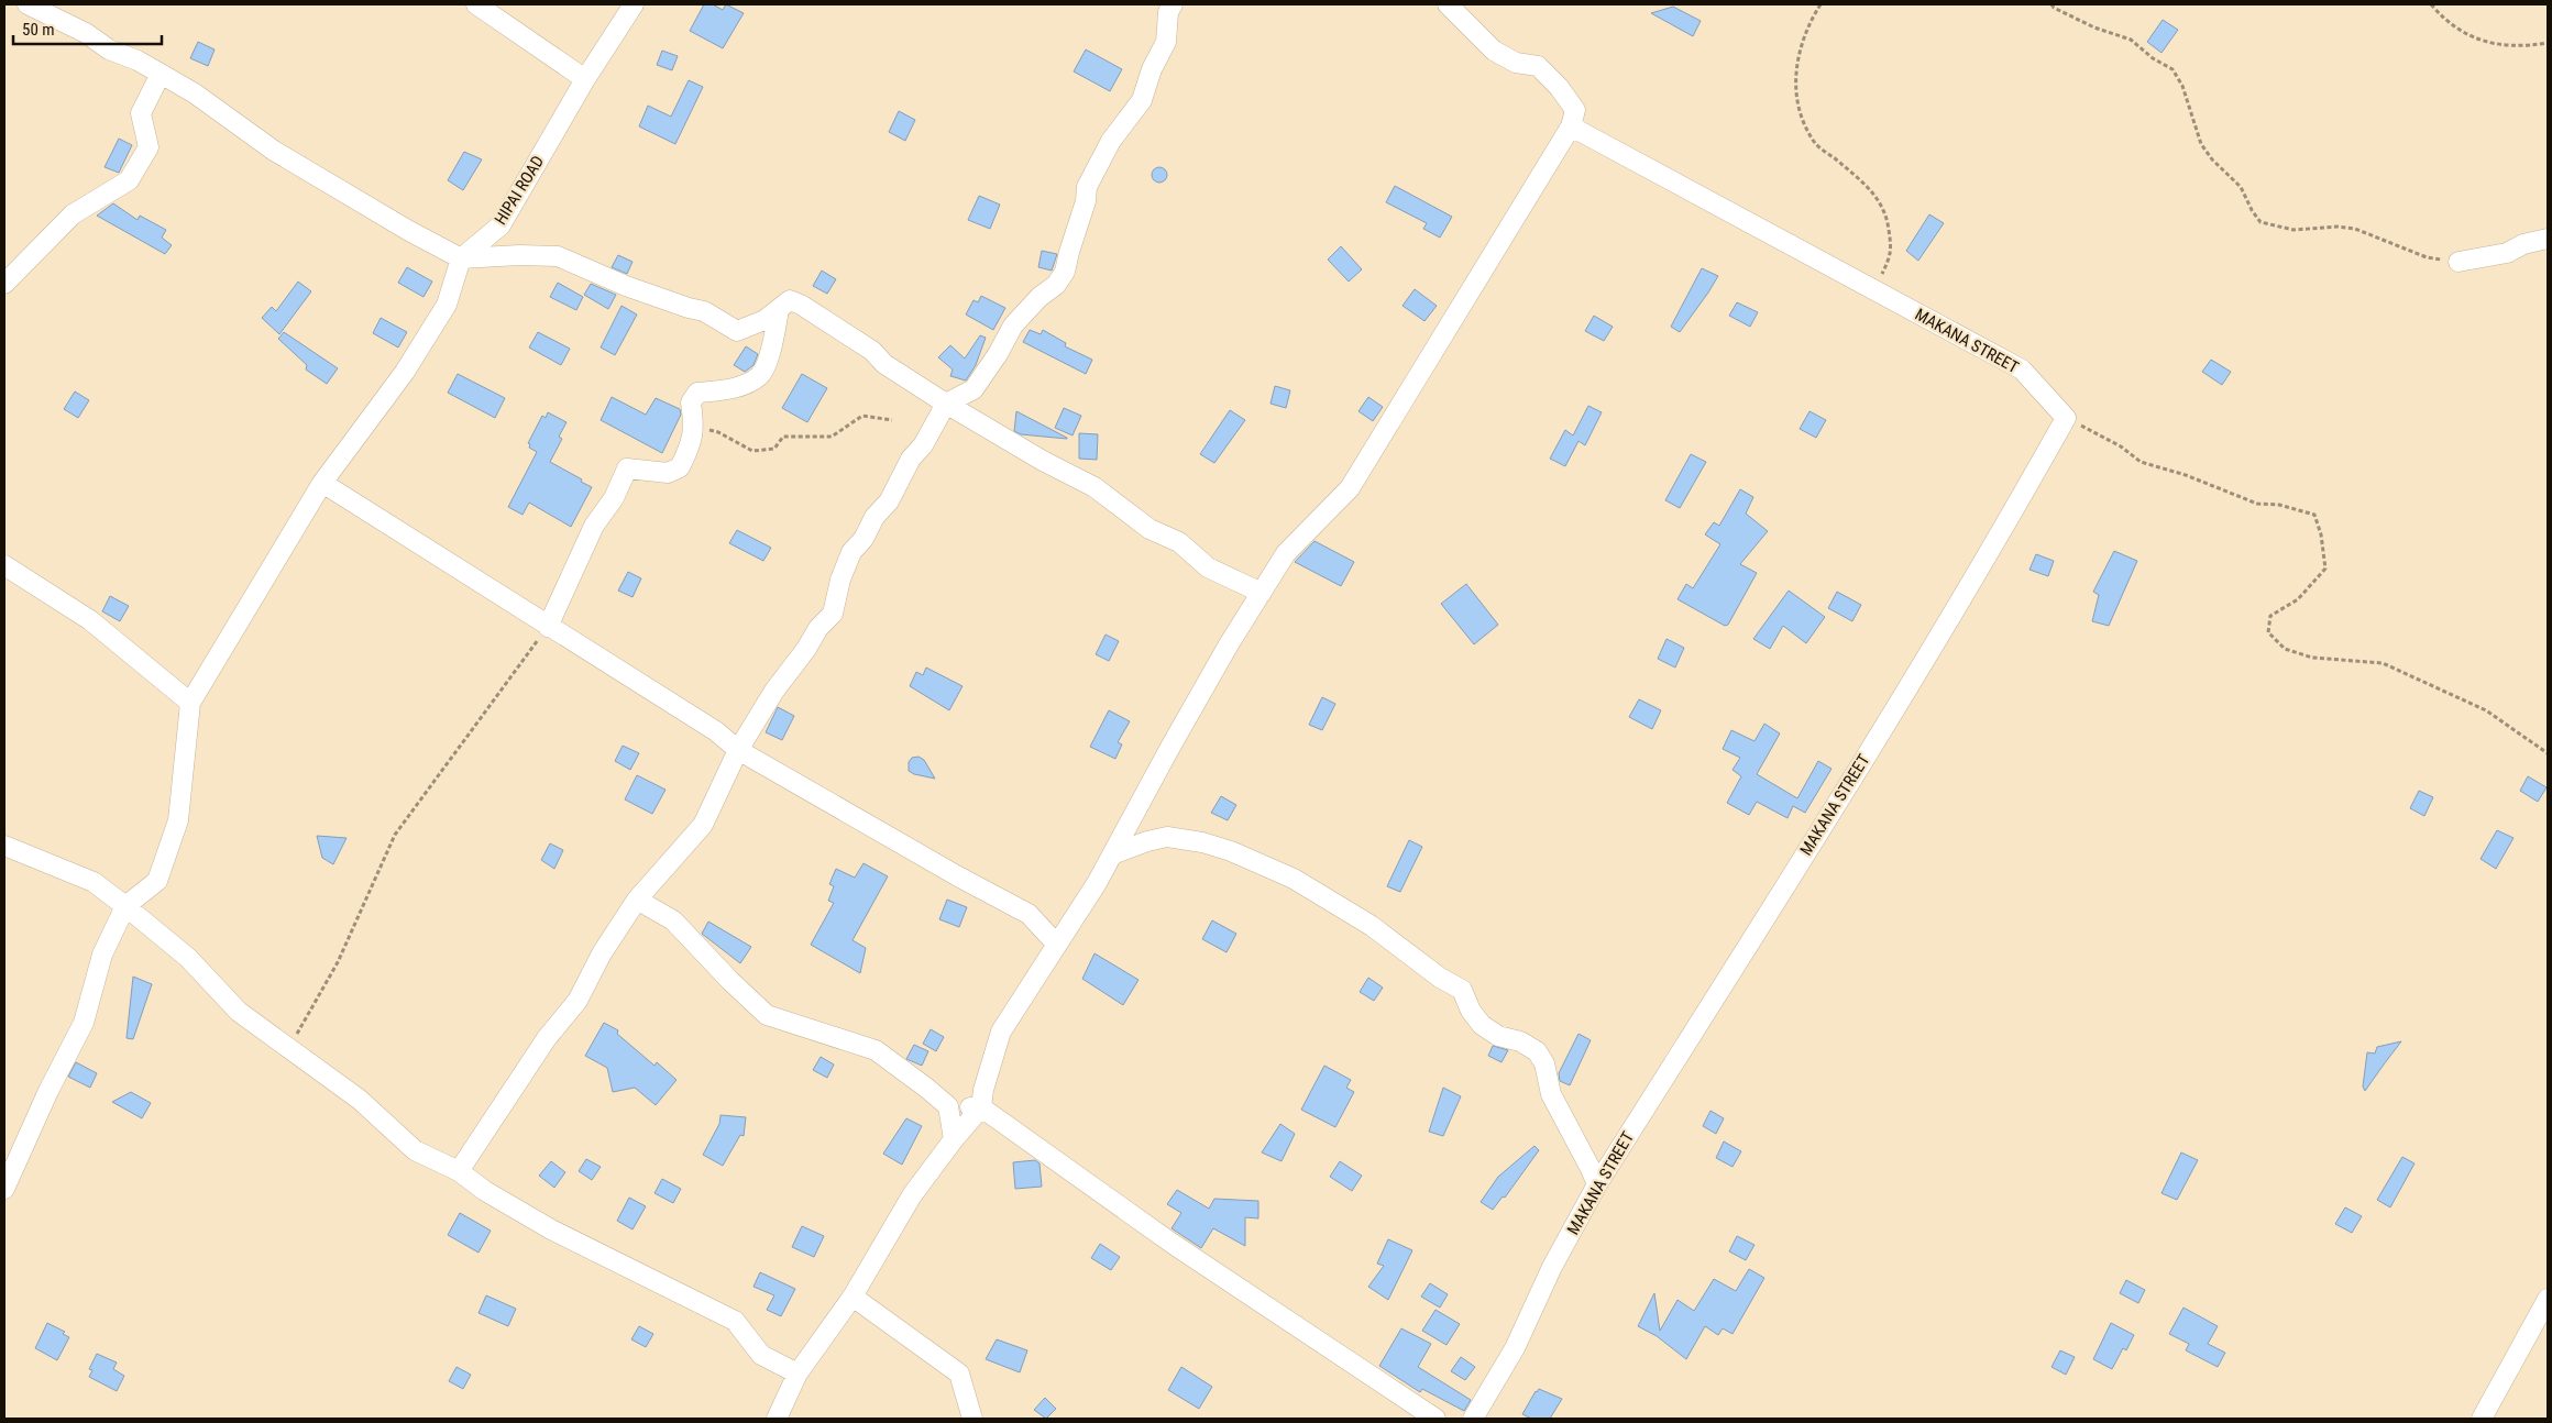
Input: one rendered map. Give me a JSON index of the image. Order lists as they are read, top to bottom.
{
  "streets": {
    "street": ["HIPAI ROAD", "MAKANA STREET"]
  },
  "scale_bar": "50 m"
}
